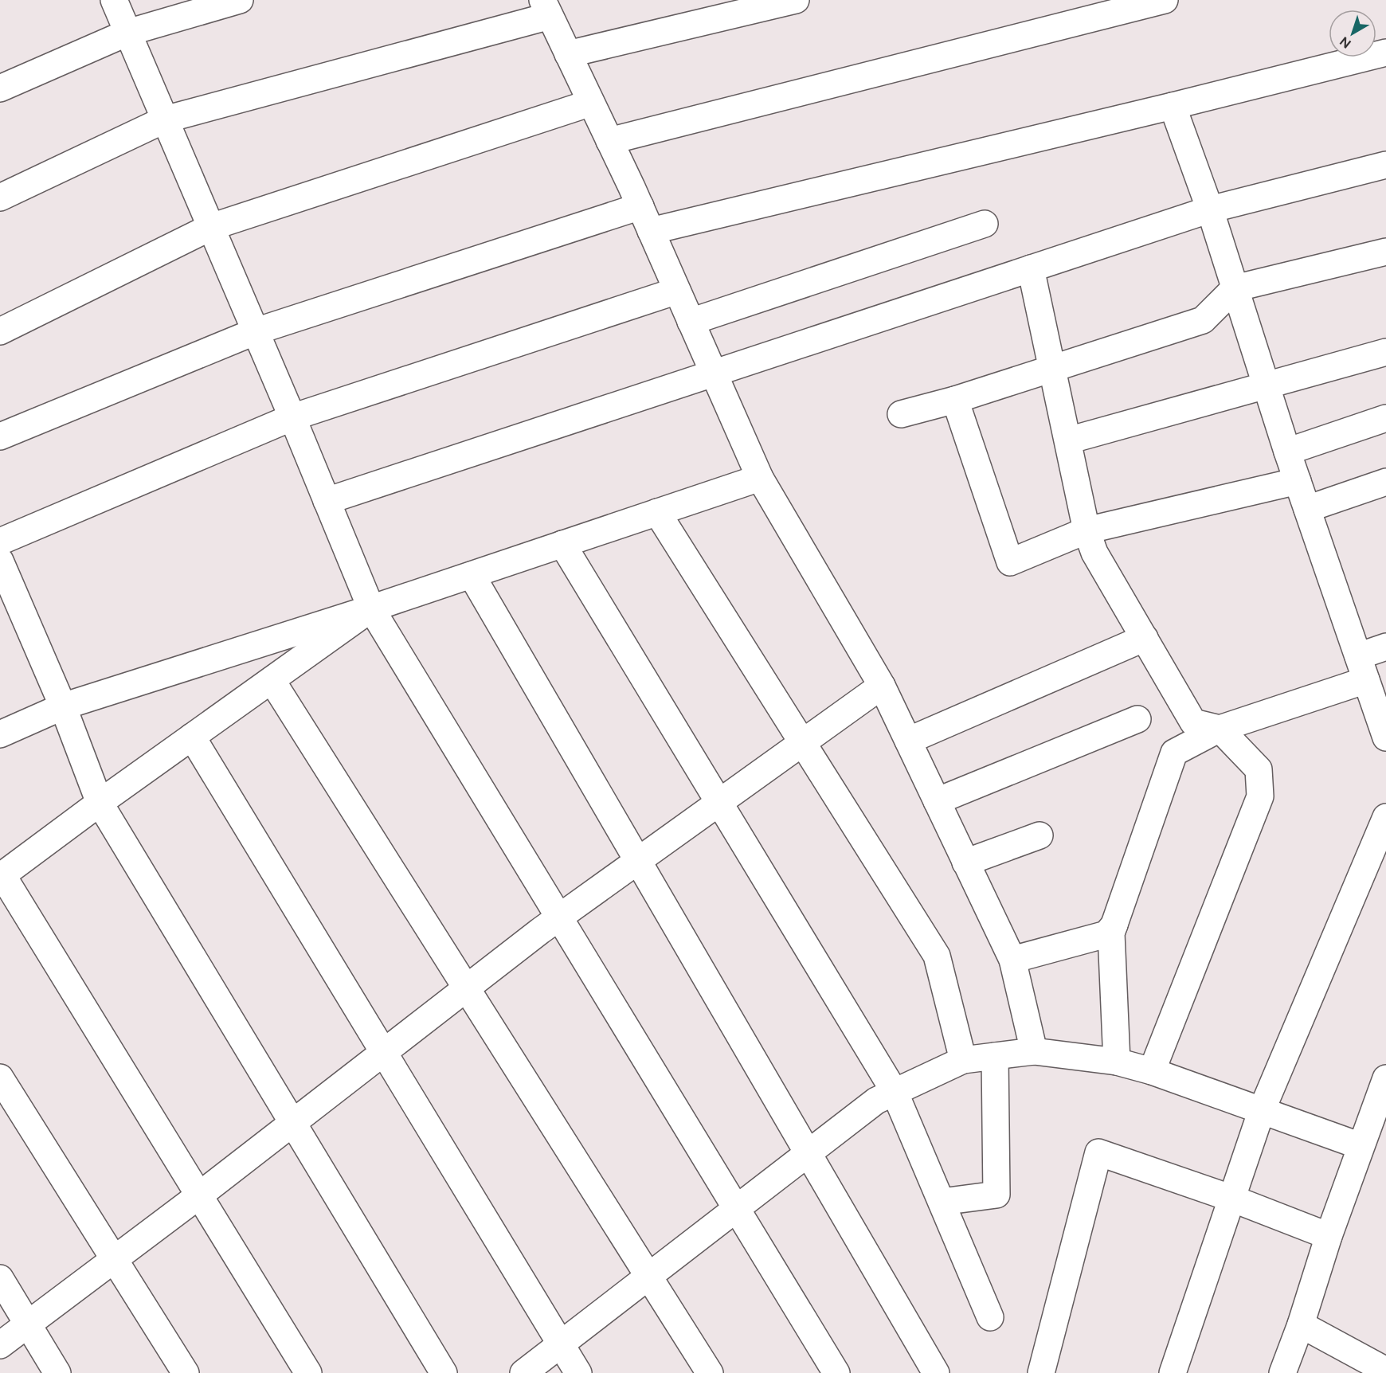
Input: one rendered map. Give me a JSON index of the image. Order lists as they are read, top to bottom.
{
  "north": "bottom left"
}
